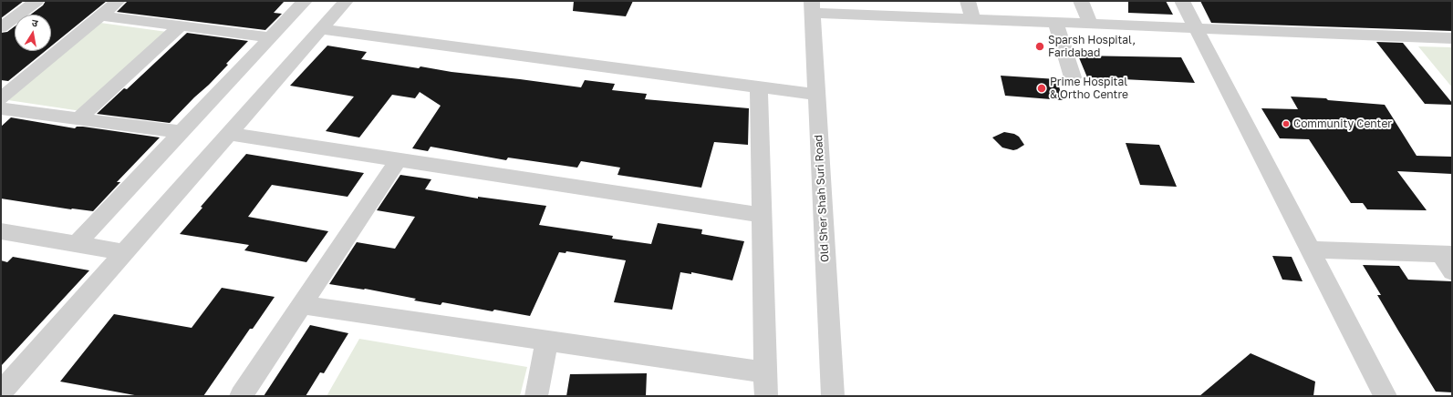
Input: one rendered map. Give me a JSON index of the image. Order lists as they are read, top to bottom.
{
  "streets": {
    "street": ["Old Sher Shah Suri Road"]
  },
  "places": ["Sparsh Hospital, Faridabad", "Prime Hospital & Ortho Centre", "Community Center"],
  "north": "top"
}
